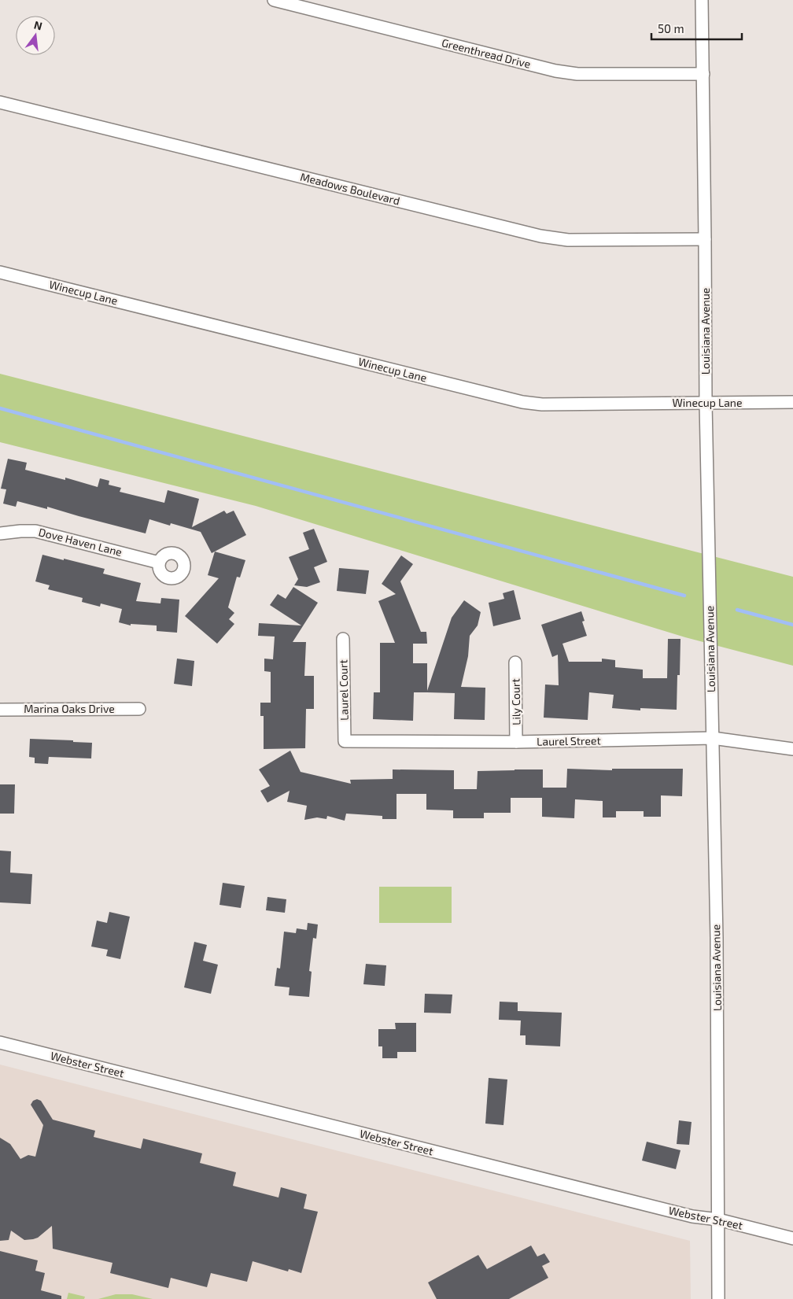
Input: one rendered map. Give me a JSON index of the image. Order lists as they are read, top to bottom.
{
  "streets": {
    "street": [
      "Greenthread Drive",
      "Meadows Boulevard",
      "Winecup Lane",
      "Louisiana Avenue",
      "Dove Haven Lane",
      "Laurel Court",
      "Lily Court",
      "Marina Oaks Drive",
      "Laurel Street",
      "Webster Street"
    ]
  },
  "crossings": [
    ["Greenthread Drive", "Louisiana Avenue"],
    ["Meadows Boulevard", "Louisiana Avenue"],
    ["Winecup Lane", "Louisiana Avenue"],
    ["Louisiana Avenue", "Laurel Street"],
    ["Louisiana Avenue", "Webster Street"],
    ["Laurel Court", "Laurel Street"],
    ["Lily Court", "Laurel Street"]
  ],
  "scale_bar": "50 m",
  "north": "top"
}
